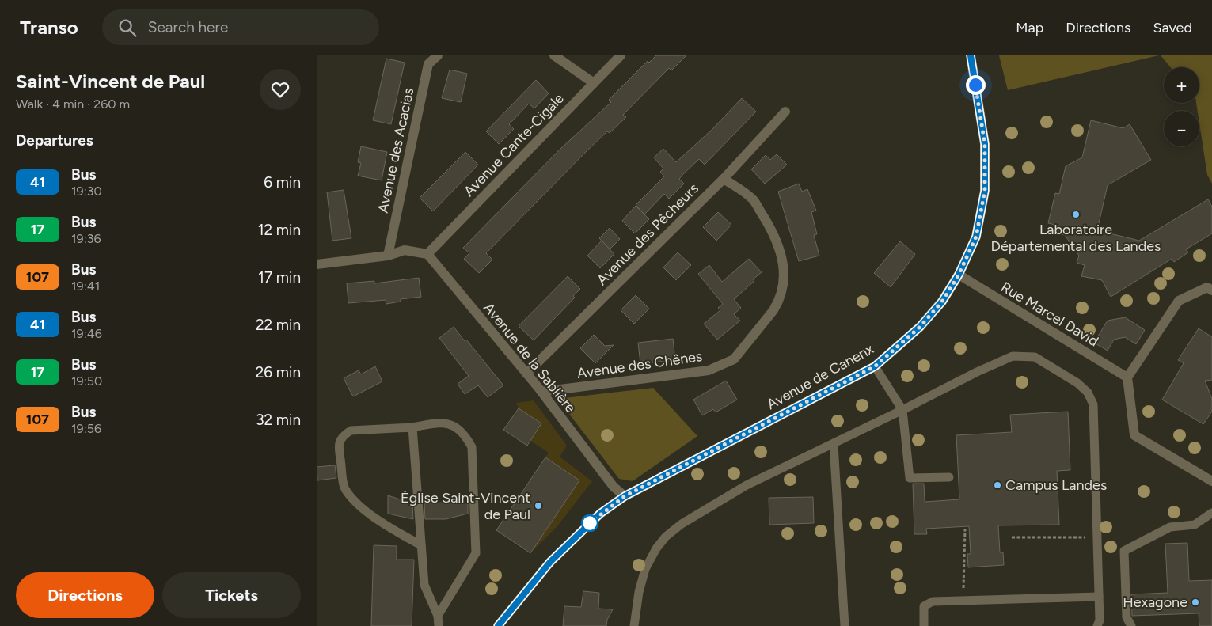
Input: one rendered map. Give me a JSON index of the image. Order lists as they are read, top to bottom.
{
  "streets": {
    "main road": ["Avenue de Canenx"],
    "street": [
      "Avenue Cante-Cigale",
      "Avenue des Acacias",
      "Avenue des Pêcheurs",
      "Rue Marcel David",
      "Avenue de la Sablière",
      "Avenue des Chênes"
    ]
  },
  "crossings": [
    ["Avenue Cante-Cigale", "Avenue de la Sablière"],
    ["Avenue des Pêcheurs", "Avenue de la Sablière"],
    ["Avenue des Pêcheurs", "Avenue des Chênes"],
    ["Rue Marcel David", "Avenue de Canenx"],
    ["Avenue de la Sablière", "Avenue des Chênes"],
    ["Avenue de la Sablière", "Avenue de Canenx"]
  ],
  "places": [
    "Laboratoire Départemental des Landes",
    "Campus Landes",
    "Église Saint-Vincent de Paul",
    "Hexagone"
  ],
  "lines": ["bus line 41"],
  "page": {
    "header": "Transo",
    "search": "Search here",
    "nav": ["Map", "Directions", "Saved"],
    "heading": [
      ["Saint-Vincent de Paul", "Walk · 4 min · 260 m"],
      "Departures"
    ],
    "map_buttons": ["+", "−"],
    "list": [
      {
        "mark": "41",
        "name": "Bus",
        "note": "19:30",
        "value": "6 min"
      },
      {
        "mark": "17",
        "name": "Bus",
        "note": "19:36",
        "value": "12 min"
      },
      {
        "mark": "107",
        "name": "Bus",
        "note": "19:41",
        "value": "17 min"
      },
      {
        "mark": "41",
        "name": "Bus",
        "note": "19:46",
        "value": "22 min"
      },
      {
        "mark": "17",
        "name": "Bus",
        "note": "19:50",
        "value": "26 min"
      },
      {
        "mark": "107",
        "name": "Bus",
        "note": "19:56",
        "value": "32 min"
      }
    ],
    "buttons": ["Directions", "Tickets"]
  }
}
